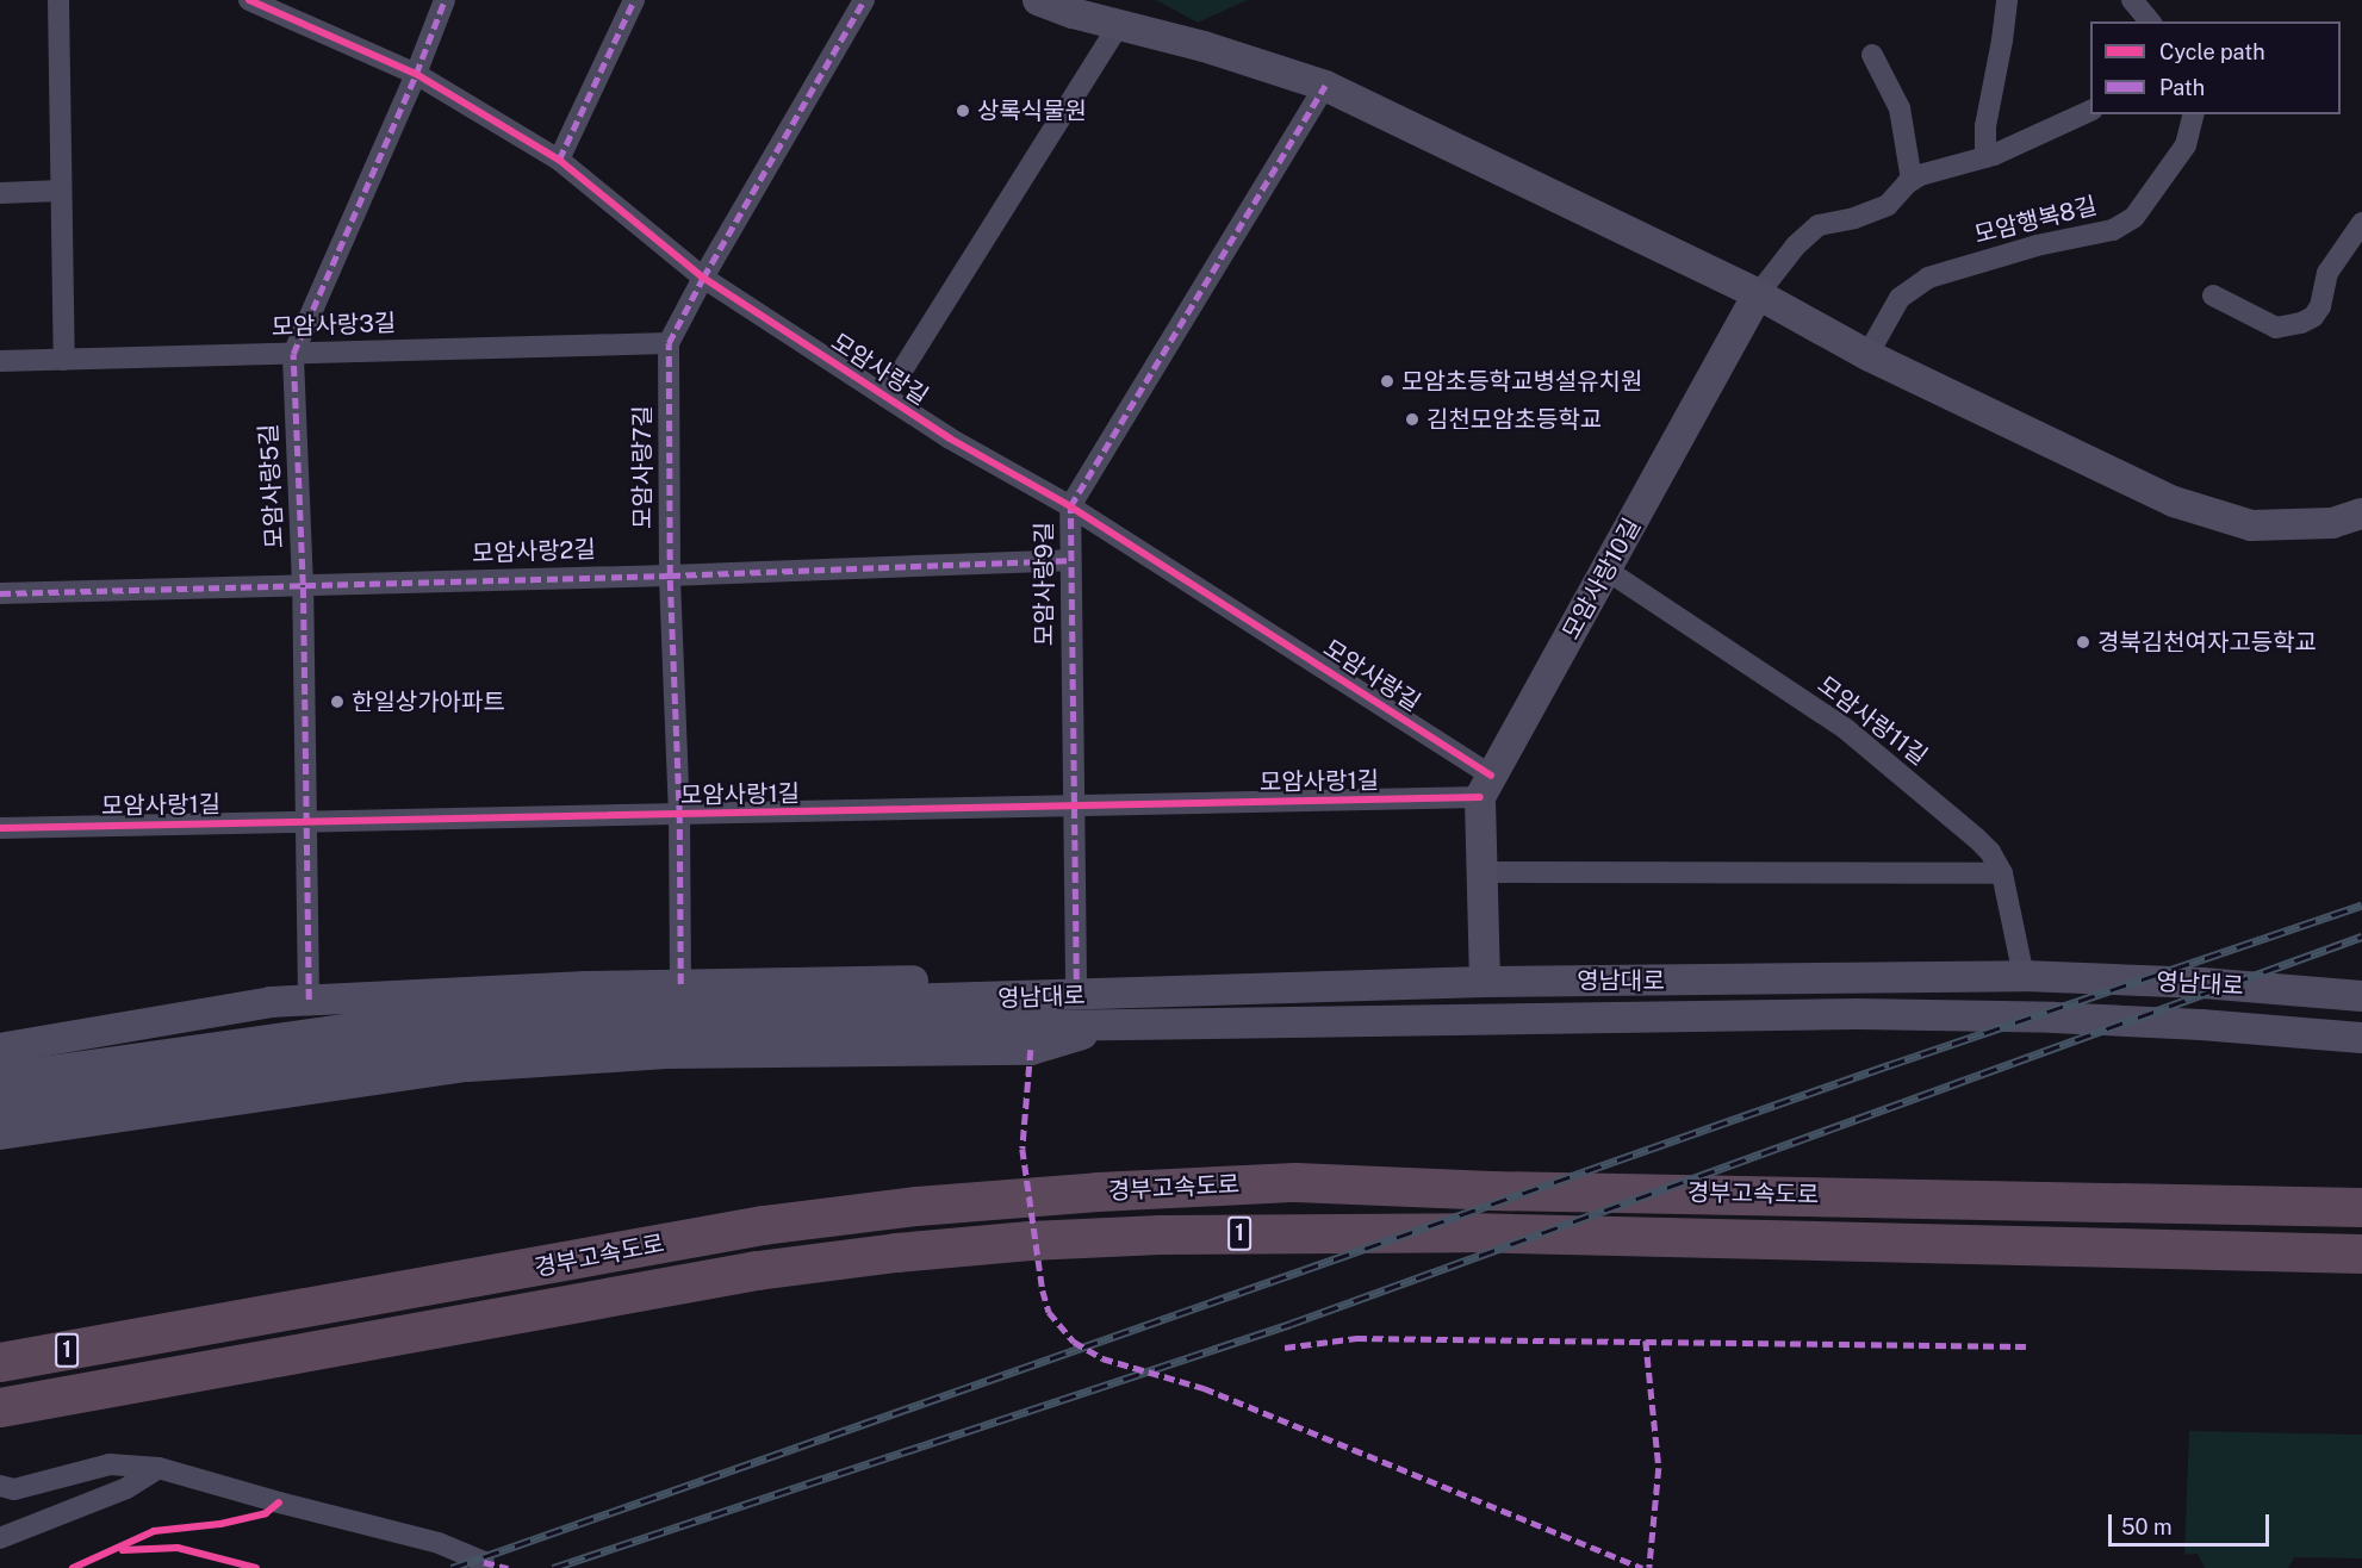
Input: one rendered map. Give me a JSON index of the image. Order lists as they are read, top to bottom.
{
  "streets": {
    "highway": ["경부고속도로", "1"],
    "main road": ["모암사랑10길", "영남대로"],
    "street": [
      "모암행복8길",
      "모암사랑3길",
      "모암사랑길",
      "모암사랑7길",
      "모암사랑5길",
      "모암사랑2길",
      "모암사랑9길",
      "모암사랑11길",
      "모암사랑1길"
    ]
  },
  "crossings": [
    ["모암사랑3길", "모암사랑7길"],
    ["모암사랑3길", "모암사랑5길"],
    ["모암사랑길", "모암사랑7길"],
    ["모암사랑길", "모암사랑5길"],
    ["모암사랑길", "모암사랑10길"],
    ["모암사랑길", "모암사랑9길"],
    ["모암사랑길", "모암사랑1길"],
    ["모암사랑7길", "모암사랑2길"],
    ["모암사랑7길", "모암사랑1길"],
    ["모암사랑5길", "모암사랑2길"],
    ["모암사랑5길", "모암사랑1길"],
    ["모암사랑2길", "모암사랑9길"],
    ["모암사랑10길", "모암사랑11길"],
    ["모암사랑10길", "모암사랑1길"],
    ["모암사랑9길", "모암사랑1길"],
    ["모암사랑11길", "영남대로"]
  ],
  "places": [
    "상록식물원",
    "모암초등학교병설유치원",
    "김천모암초등학교",
    "경북김천여자고등학교",
    "한일상가아파트"
  ],
  "legend": ["Cycle path", "Path"],
  "scale_bar": "50 m"
}
